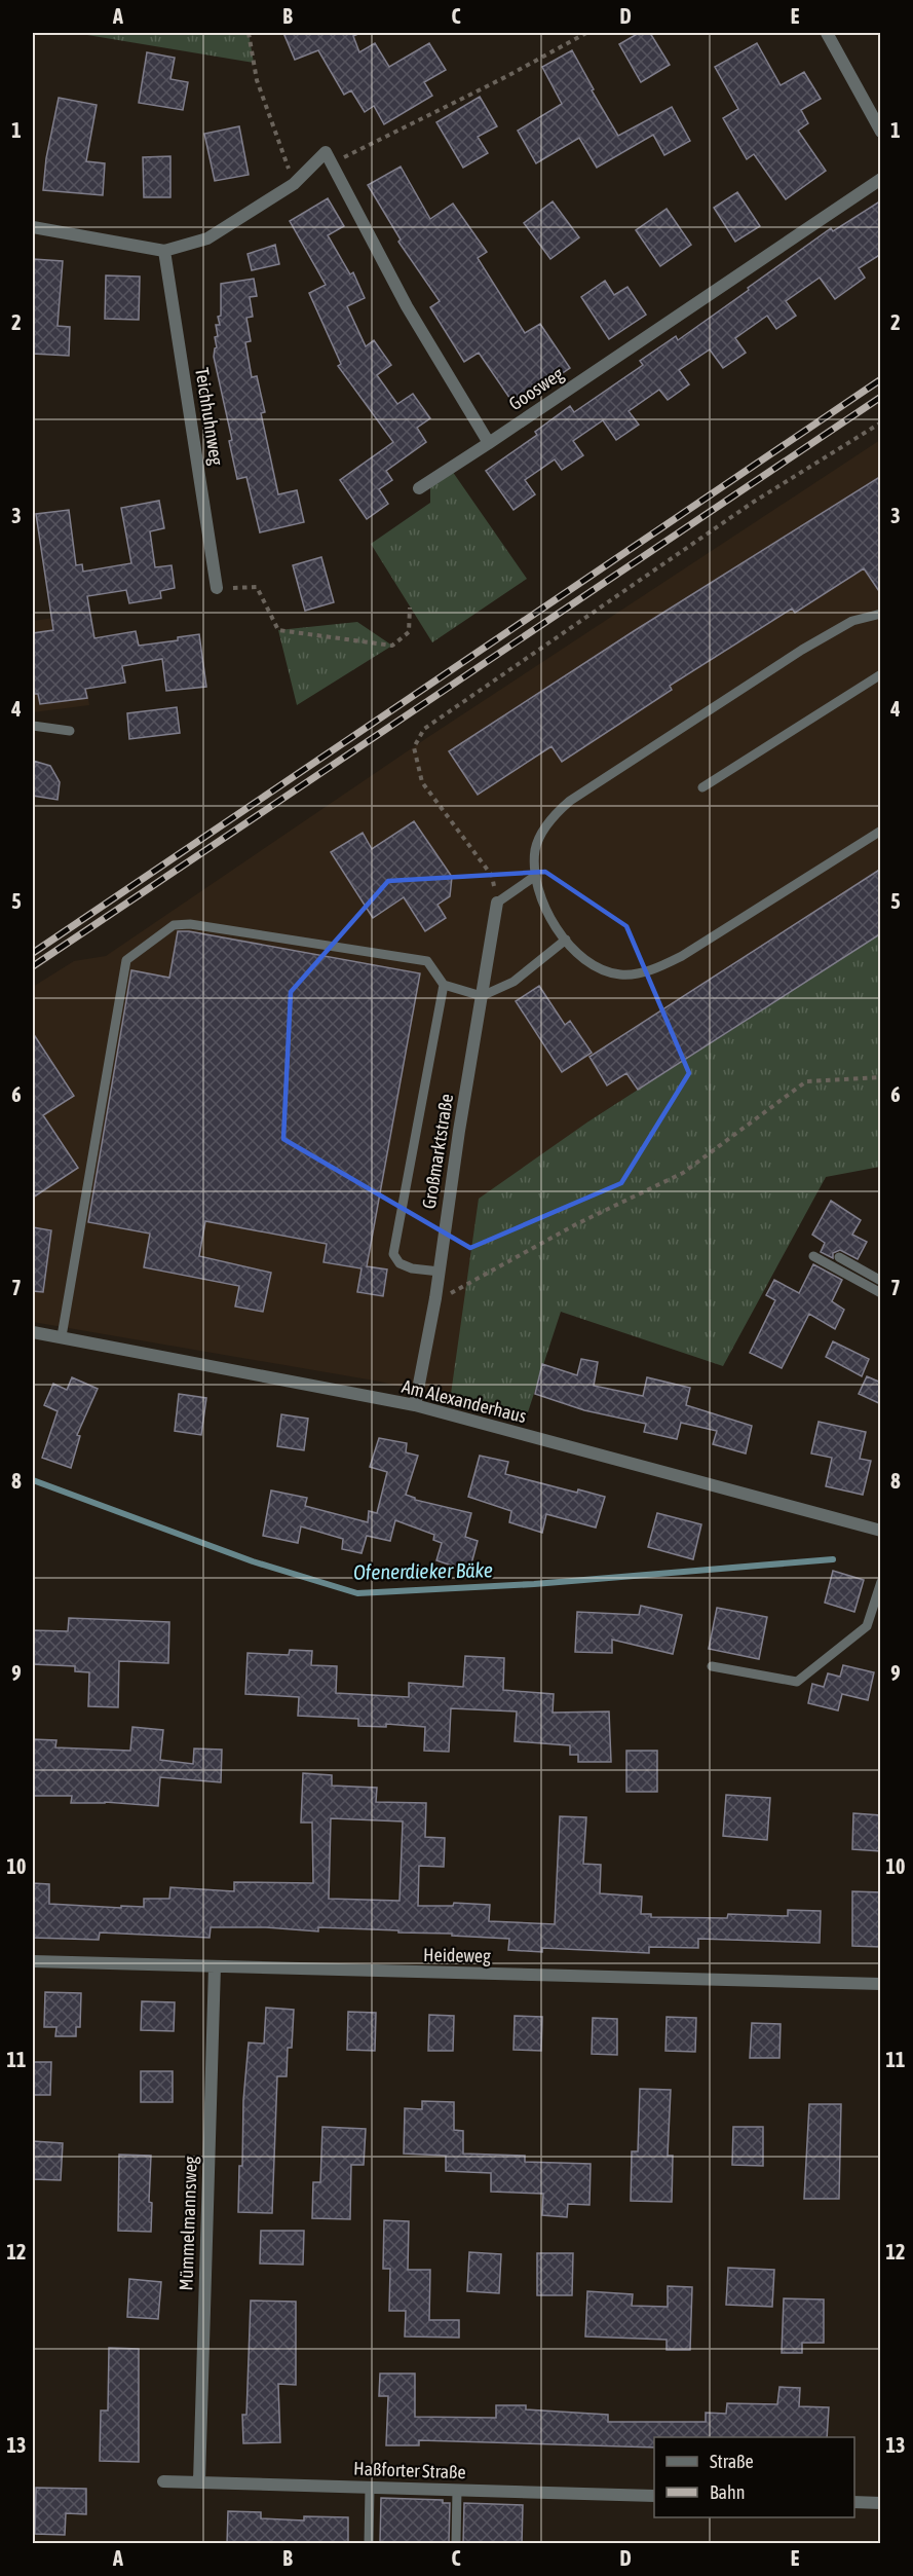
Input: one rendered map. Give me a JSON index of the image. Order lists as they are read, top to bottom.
{
  "streets": {
    "street": [
      "Goosweg",
      "Teichhuhnweg",
      "Großmarktstraße",
      "Am Alexanderhaus",
      "Heideweg",
      "Mümmelmannsweg",
      "Haßforter Straße"
    ]
  },
  "crossings": [
    ["Großmarktstraße", "Am Alexanderhaus"],
    ["Heideweg", "Mümmelmannsweg"],
    ["Mümmelmannsweg", "Haßforter Straße"]
  ],
  "water": ["Ofenerdieker Bäke"],
  "legend": ["Straße", "Bahn"],
  "grid": {
    "columns": [
      "A",
      "B",
      "C",
      "D",
      "E"
    ],
    "rows": [
      "1",
      "2",
      "3",
      "4",
      "5",
      "6",
      "7",
      "8",
      "9",
      "10",
      "11",
      "12",
      "13"
    ]
  }
}
